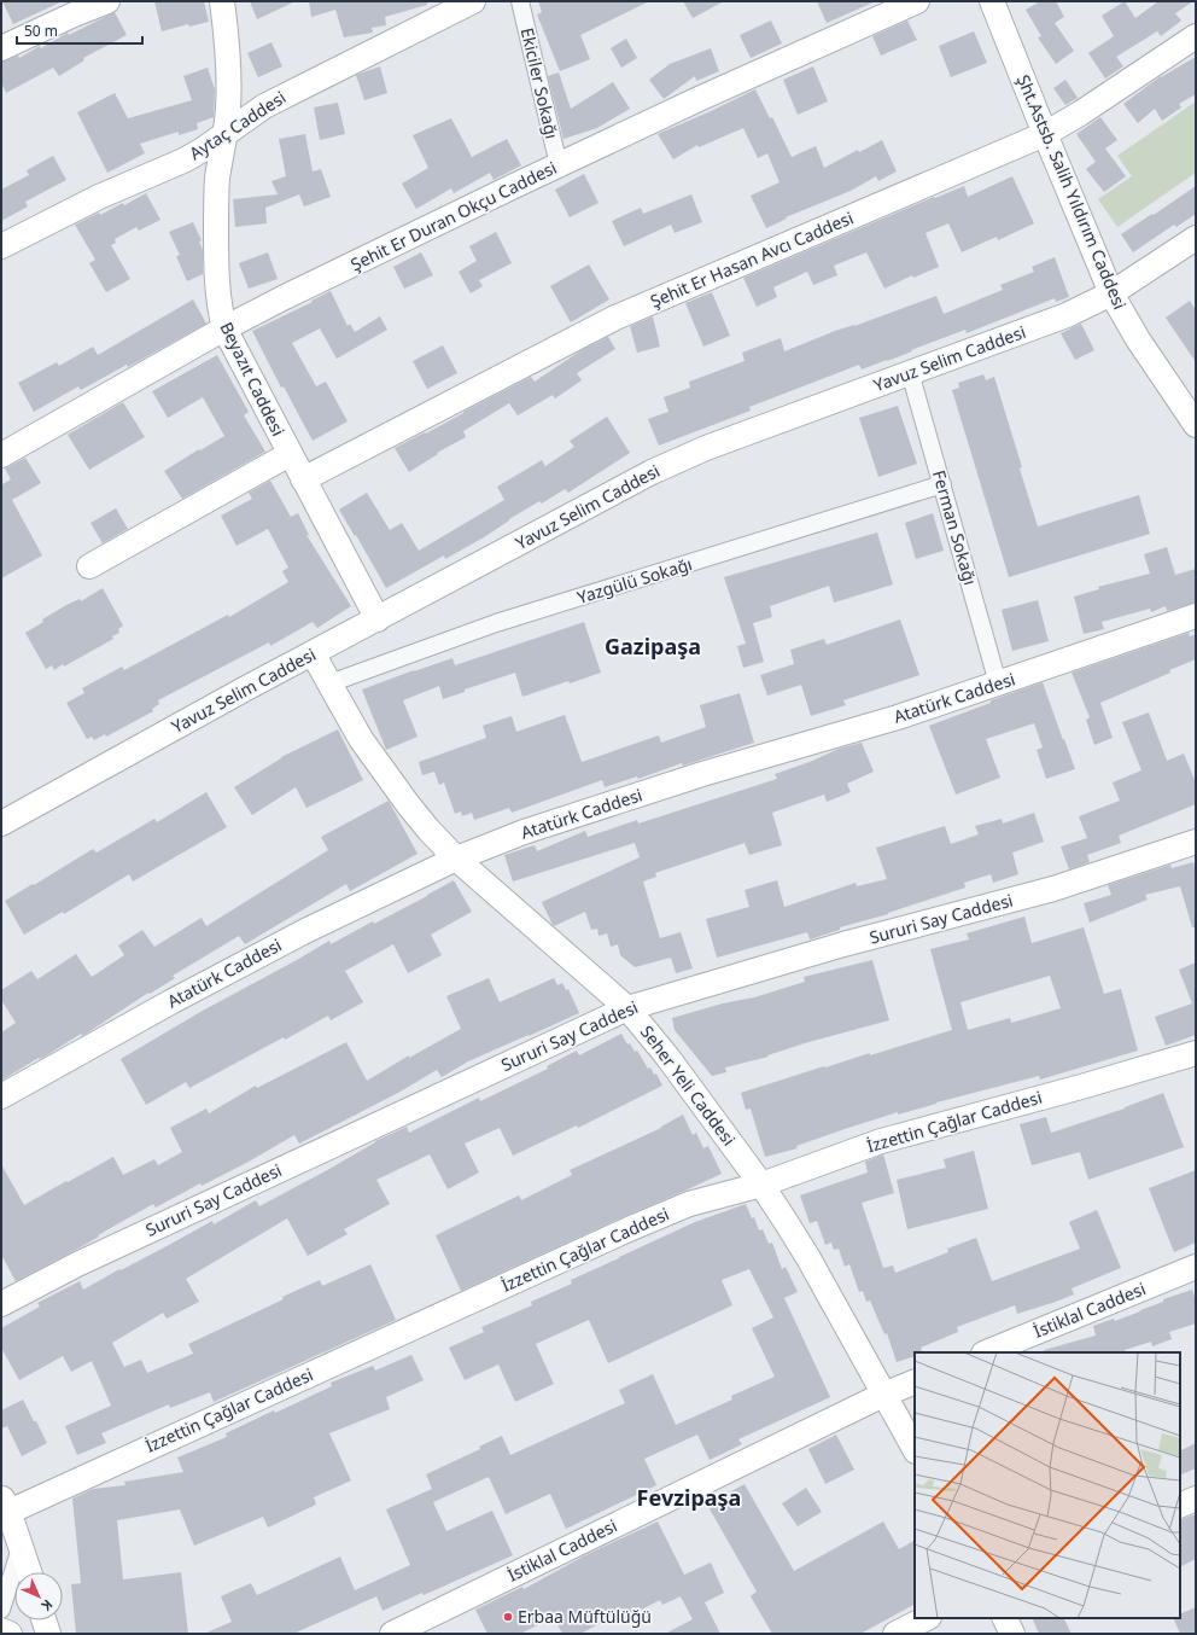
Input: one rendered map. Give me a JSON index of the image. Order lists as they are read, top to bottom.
{
  "streets": {
    "street": [
      "Ekiciler Sokağı",
      "Aytaç Caddesi",
      "Şht.Astsb. Salih Yıldırım Caddesi",
      "Şehit Er Duran Okçu Caddesi",
      "Şehit Er Hasan Avcı Caddesi",
      "Yavuz Selim Caddesi",
      "Beyazıt Caddesi",
      "Ferman Sokağı",
      "Yazgülü Sokağı",
      "Atatürk Caddesi",
      "Sururi Say Caddesi",
      "Seher Yeli Caddesi",
      "İzzettin Çağlar Caddesi",
      "İstiklal Caddesi"
    ]
  },
  "crossings": [
    ["Ekiciler Sokağı", "Şehit Er Duran Okçu Caddesi"],
    ["Aytaç Caddesi", "Beyazıt Caddesi"],
    ["Şht.Astsb. Salih Yıldırım Caddesi", "Şehit Er Hasan Avcı Caddesi"],
    ["Şht.Astsb. Salih Yıldırım Caddesi", "Yavuz Selim Caddesi"],
    ["Şehit Er Duran Okçu Caddesi", "Beyazıt Caddesi"],
    ["Şehit Er Hasan Avcı Caddesi", "Beyazıt Caddesi"],
    ["Yavuz Selim Caddesi", "Beyazıt Caddesi"],
    ["Yavuz Selim Caddesi", "Ferman Sokağı"],
    ["Yavuz Selim Caddesi", "Seher Yeli Caddesi"],
    ["Ferman Sokağı", "Yazgülü Sokağı"],
    ["Ferman Sokağı", "Atatürk Caddesi"],
    ["Yazgülü Sokağı", "Seher Yeli Caddesi"],
    ["Atatürk Caddesi", "Seher Yeli Caddesi"],
    ["Sururi Say Caddesi", "Seher Yeli Caddesi"],
    ["Seher Yeli Caddesi", "İzzettin Çağlar Caddesi"],
    ["Seher Yeli Caddesi", "İstiklal Caddesi"]
  ],
  "districts": ["Gazipaşa", "Fevzipaşa"],
  "places": ["Erbaa Müftülüğü"],
  "scale_bar": "50 m",
  "north": "bottom right"
}
